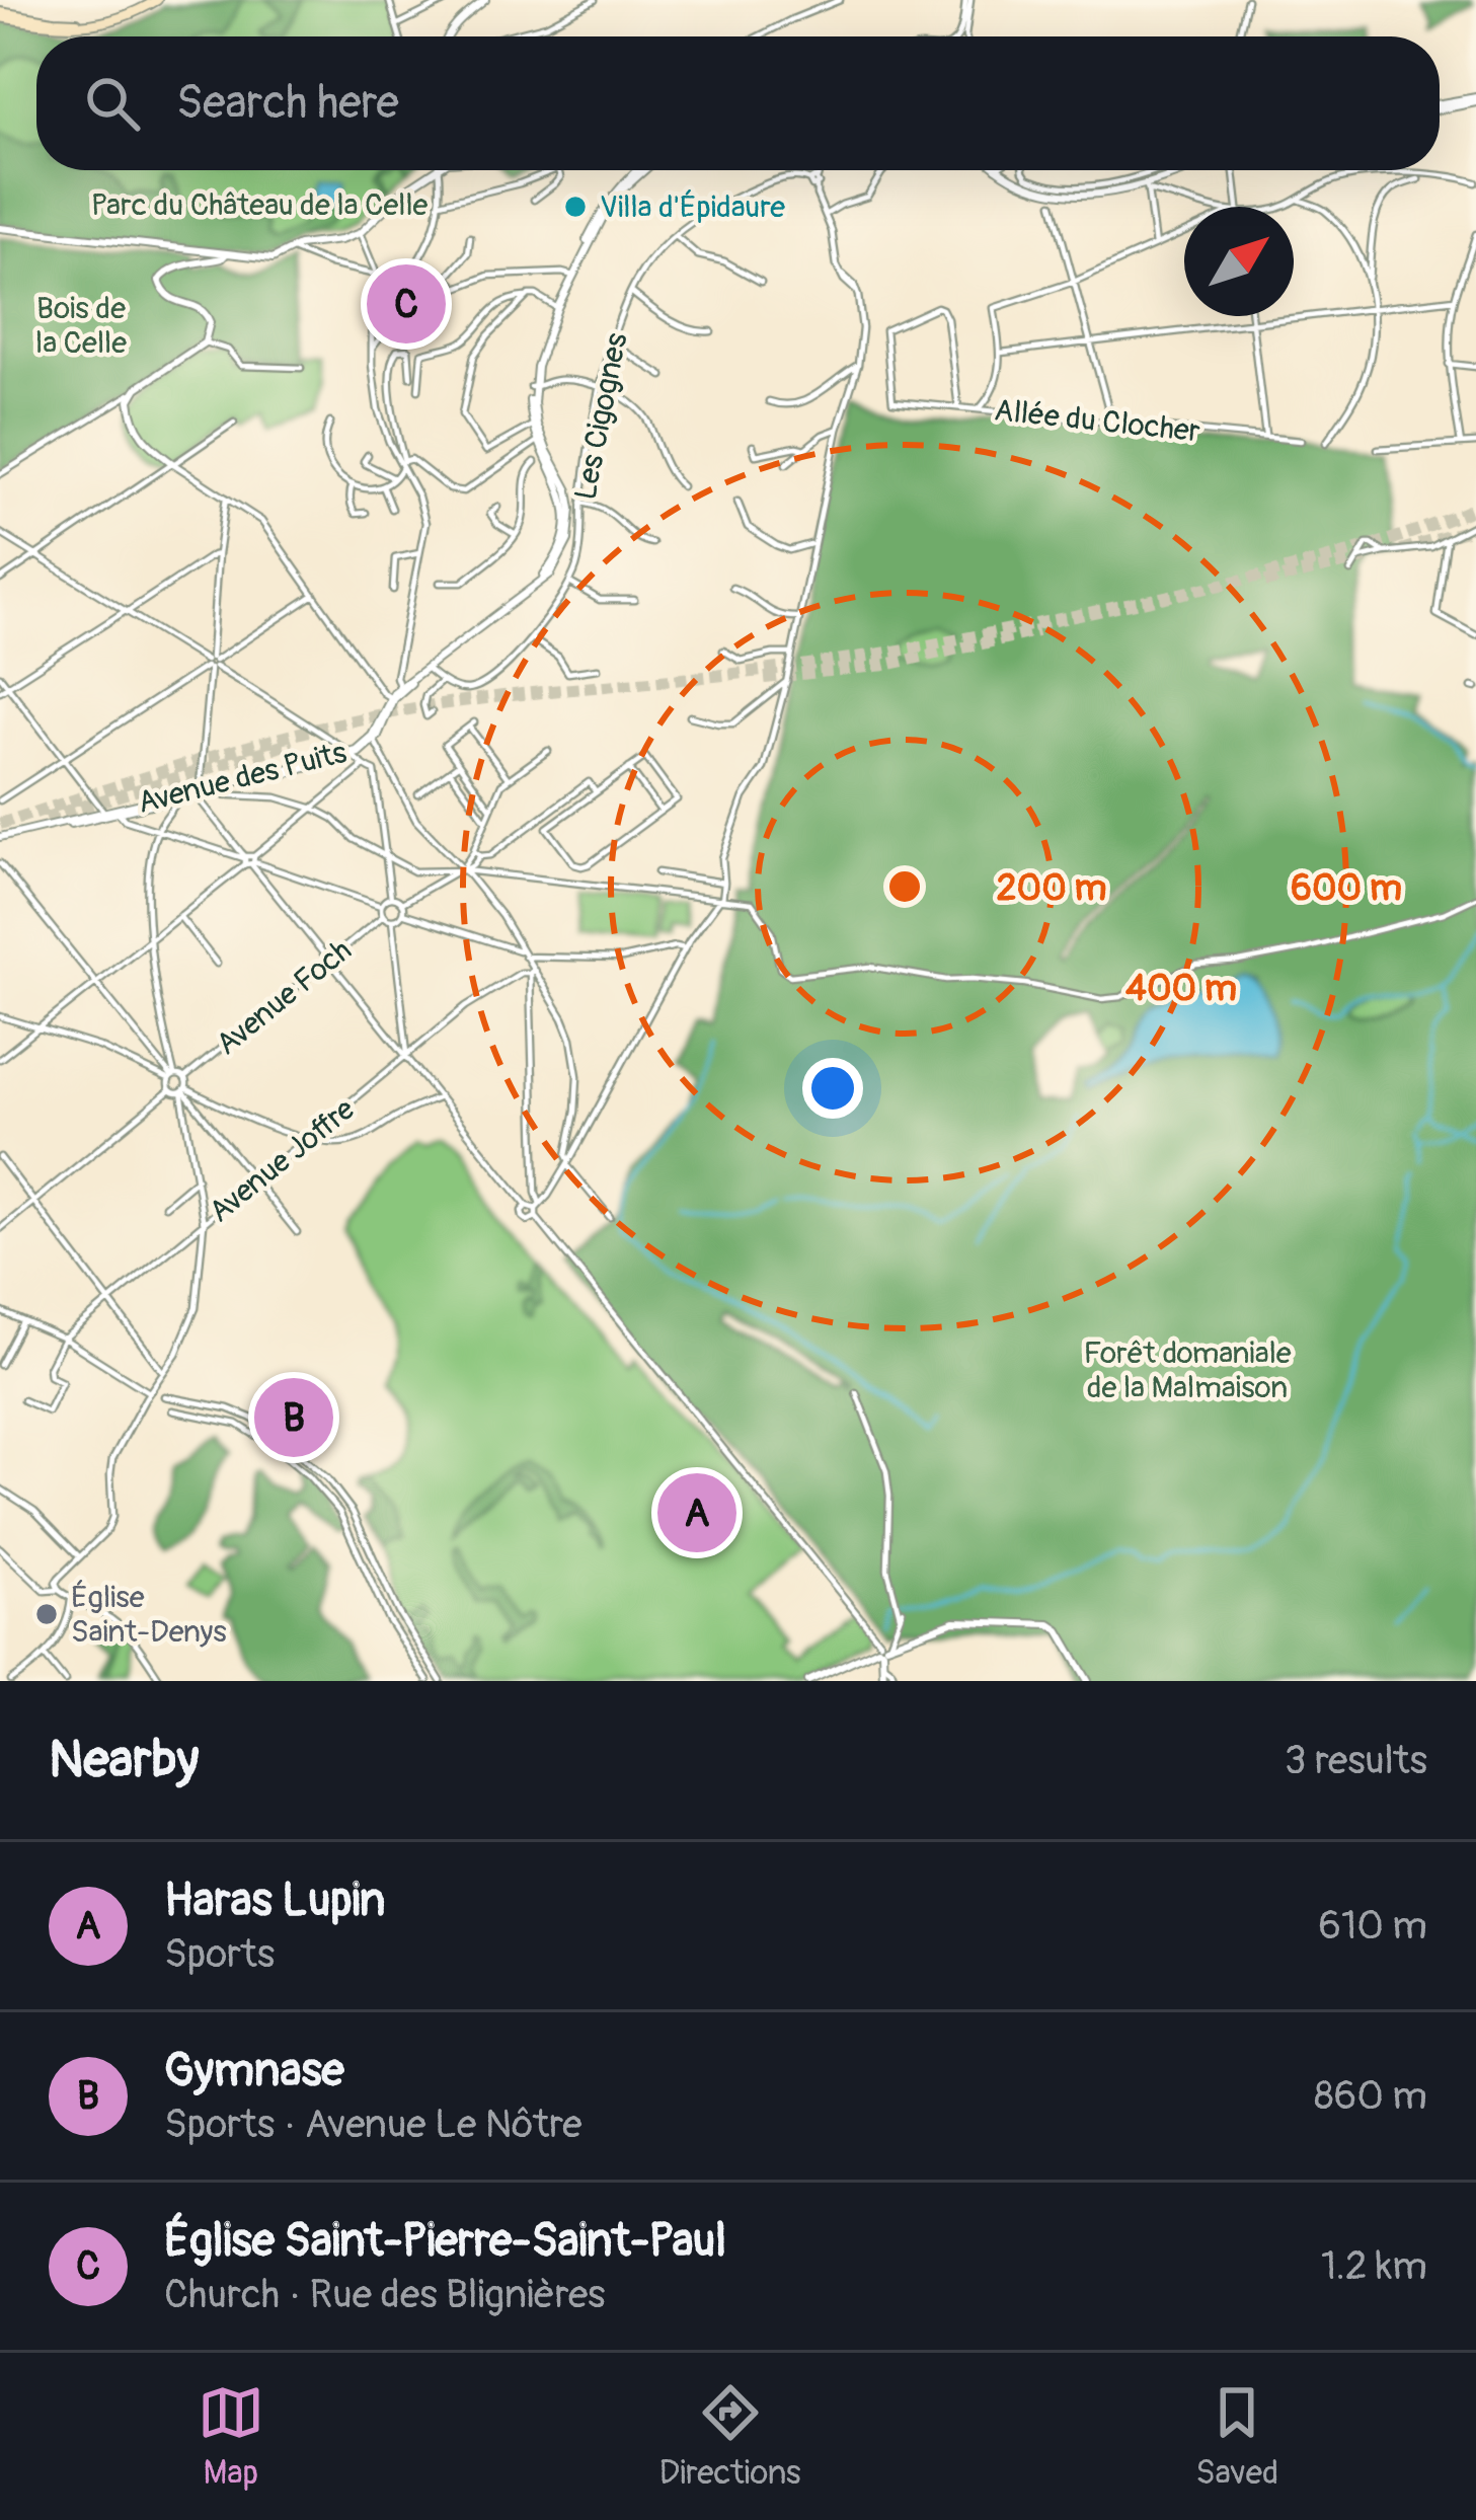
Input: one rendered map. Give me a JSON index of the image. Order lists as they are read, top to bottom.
{
  "streets": {
    "street": [
      "Les Cigognes",
      "Allée du Clocher",
      "Avenue des Puits",
      "Avenue Foch",
      "Avenue Joffre"
    ]
  },
  "parks": ["Parc du Château de la Celle", "Bois de la Celle", "Forêt domaniale de la Malmaison"],
  "places": ["Villa d'Épidaure", "Église Saint-Denys"],
  "north": "top right",
  "page": {
    "search": "Search here",
    "pins": ["C", "B", "A"],
    "heading": ["Nearby", "3 results"],
    "list": [
      {
        "mark": "A",
        "name": "Haras Lupin",
        "note": "Sports",
        "value": "610 m"
      },
      {
        "mark": "B",
        "name": "Gymnase",
        "note": "Sports · Avenue Le Nôtre",
        "value": "860 m"
      },
      {
        "mark": "C",
        "name": "Église Saint-Pierre-Saint-Paul",
        "note": "Church · Rue des Blignières",
        "value": "1.2 km"
      }
    ],
    "nav": ["Map", "Directions", "Saved"]
  },
  "rings": ["200 m", "600 m", "400 m"]
}
